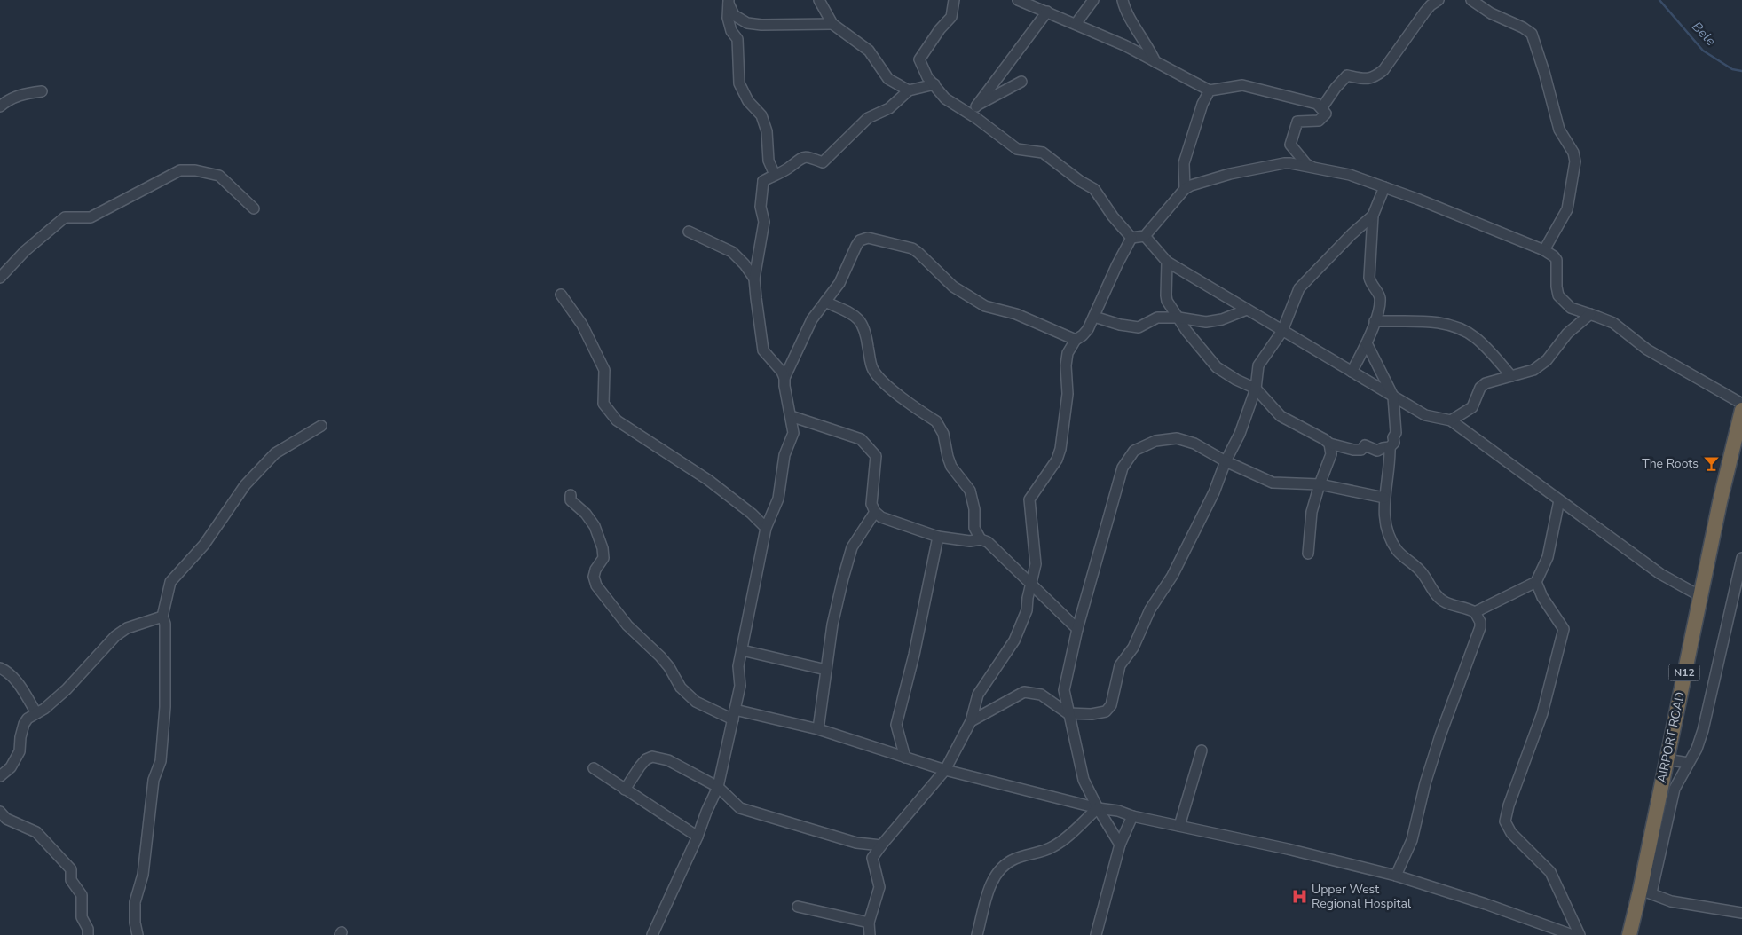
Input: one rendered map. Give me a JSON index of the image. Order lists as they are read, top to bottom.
{
  "streets": {
    "highway": ["N12", "AIRPORT ROAD"]
  },
  "water": ["Bele"],
  "places": {
    "bar": ["The Roots"],
    "hospital": ["Upper West Regional Hospital"]
  }
}
